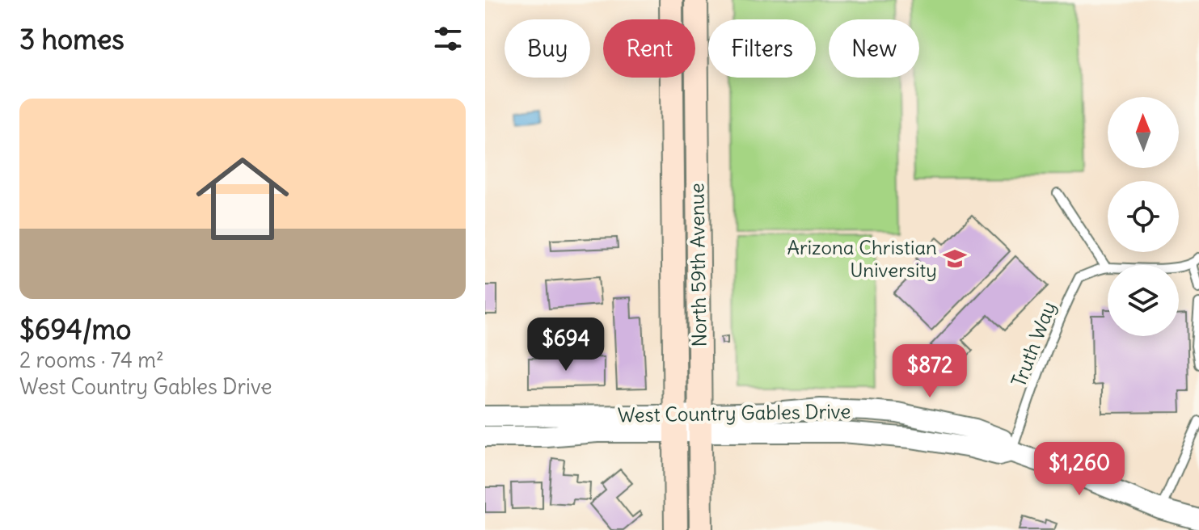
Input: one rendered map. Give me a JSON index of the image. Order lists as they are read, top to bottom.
{
  "streets": {
    "main road": ["North 59th Avenue"],
    "street": ["West Country Gables Drive"],
    "lane": ["Truth Way"]
  },
  "crossings": [
    ["North 59th Avenue", "West Country Gables Drive"],
    ["Truth Way", "West Country Gables Drive"]
  ],
  "places": {
    "school or university": ["Arizona Christian University"]
  },
  "north": "top",
  "page": {
    "heading": "3 homes",
    "chip": [
      "Buy",
      "Rent",
      "Filters",
      "New"
    ],
    "list": [
      {
        "name": "$694/mo",
        "note": "2 rooms · 74 m² · West Country Gables Drive"
      }
    ],
    "price": ["$694", "$872", "$1,260"]
  }
}
